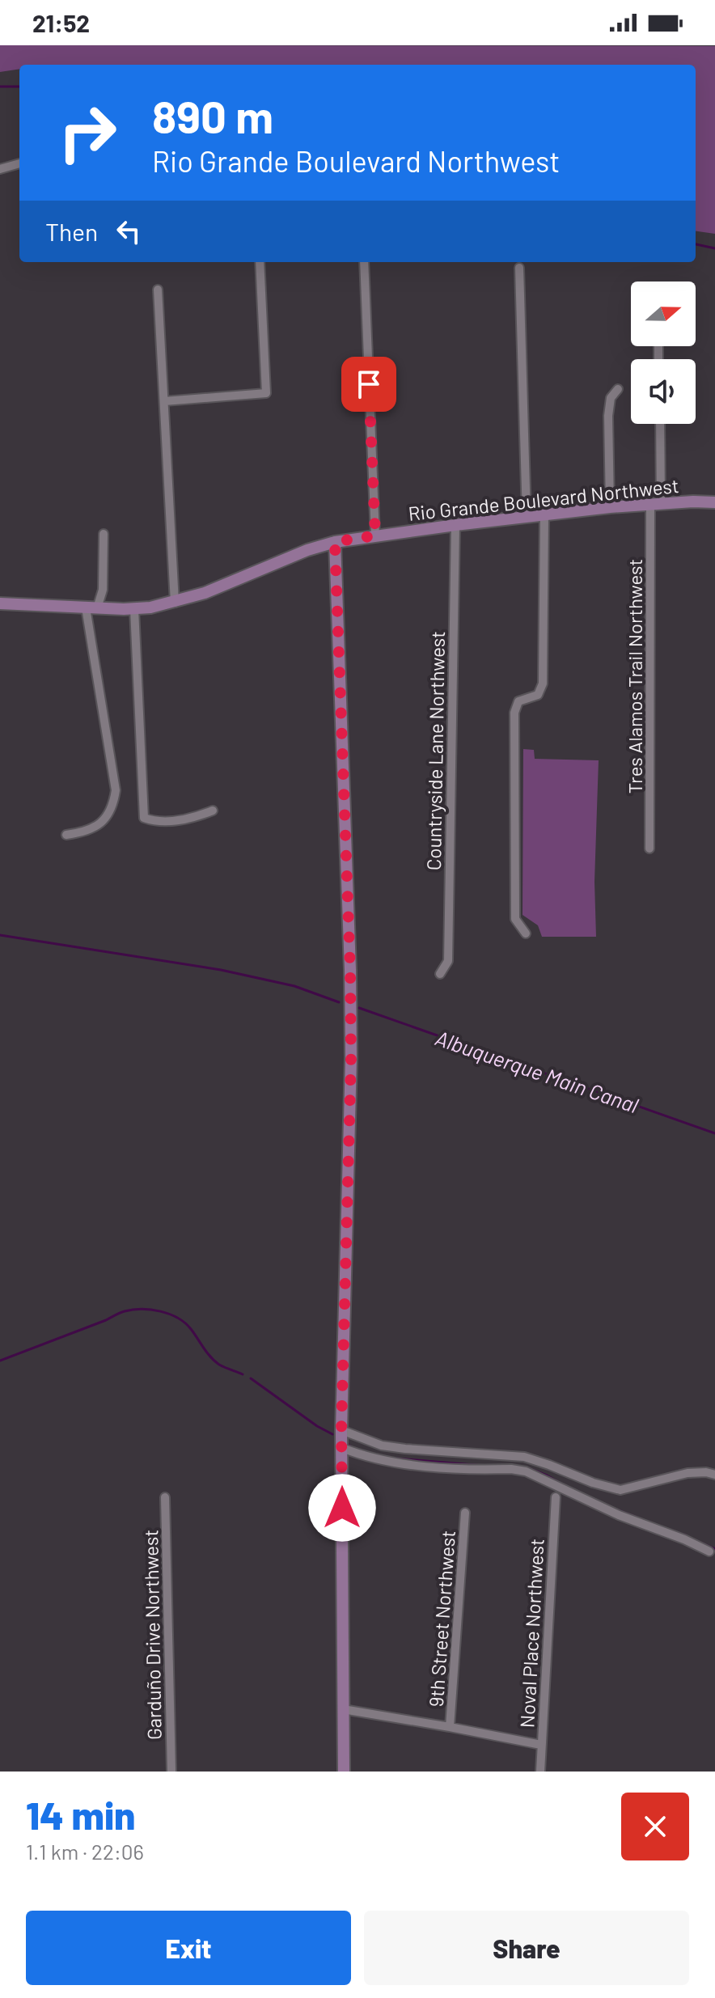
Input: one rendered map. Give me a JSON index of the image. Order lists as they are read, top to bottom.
{
  "streets": {
    "street": [
      "Rio Grande Boulevard Northwest",
      "Tres Alamos Trail Northwest",
      "Countryside Lane Northwest",
      "9th Street Northwest",
      "Noval Place Northwest",
      "Garduño Drive Northwest"
    ]
  },
  "crossings": [
    ["Rio Grande Boulevard Northwest", "Tres Alamos Trail Northwest"],
    ["Rio Grande Boulevard Northwest", "Countryside Lane Northwest"],
    ["9th Street Northwest", "Noval Place Northwest"]
  ],
  "water": ["Albuquerque Main Canal"],
  "north": "right",
  "page": {
    "status": "21:52",
    "turn": ["890 m", "Rio Grande Boulevard Northwest"],
    "then": "Then",
    "heading": ["14 min", "1.1 km · 22:06"],
    "buttons": ["Exit", "Share"]
  }
}
